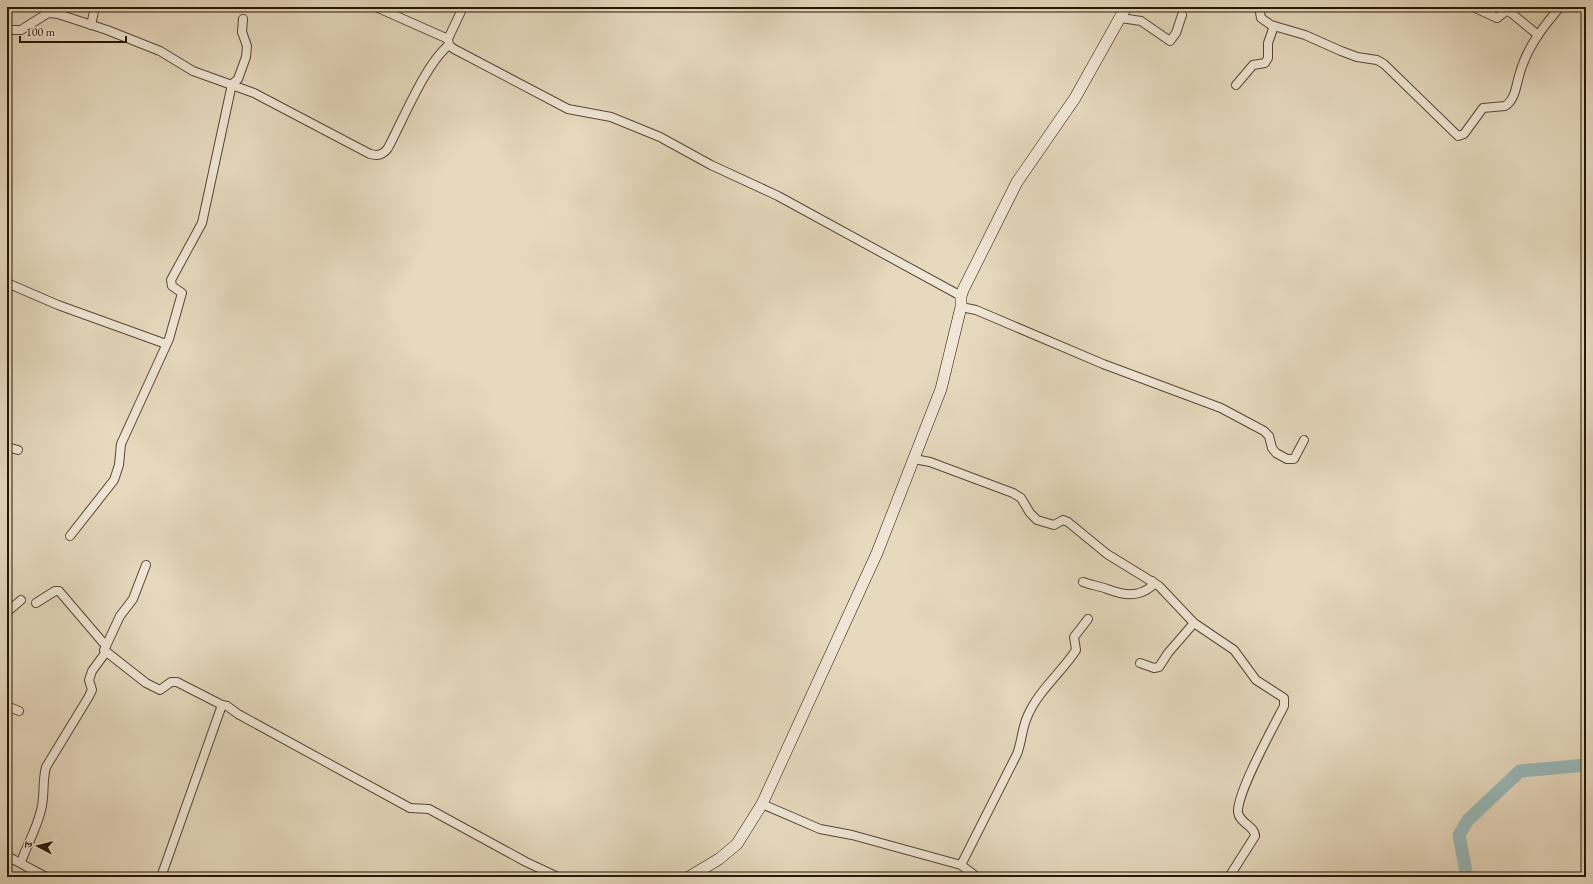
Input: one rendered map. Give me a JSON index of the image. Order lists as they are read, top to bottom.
{
  "scale_bar": "100 m",
  "north": "left"
}
